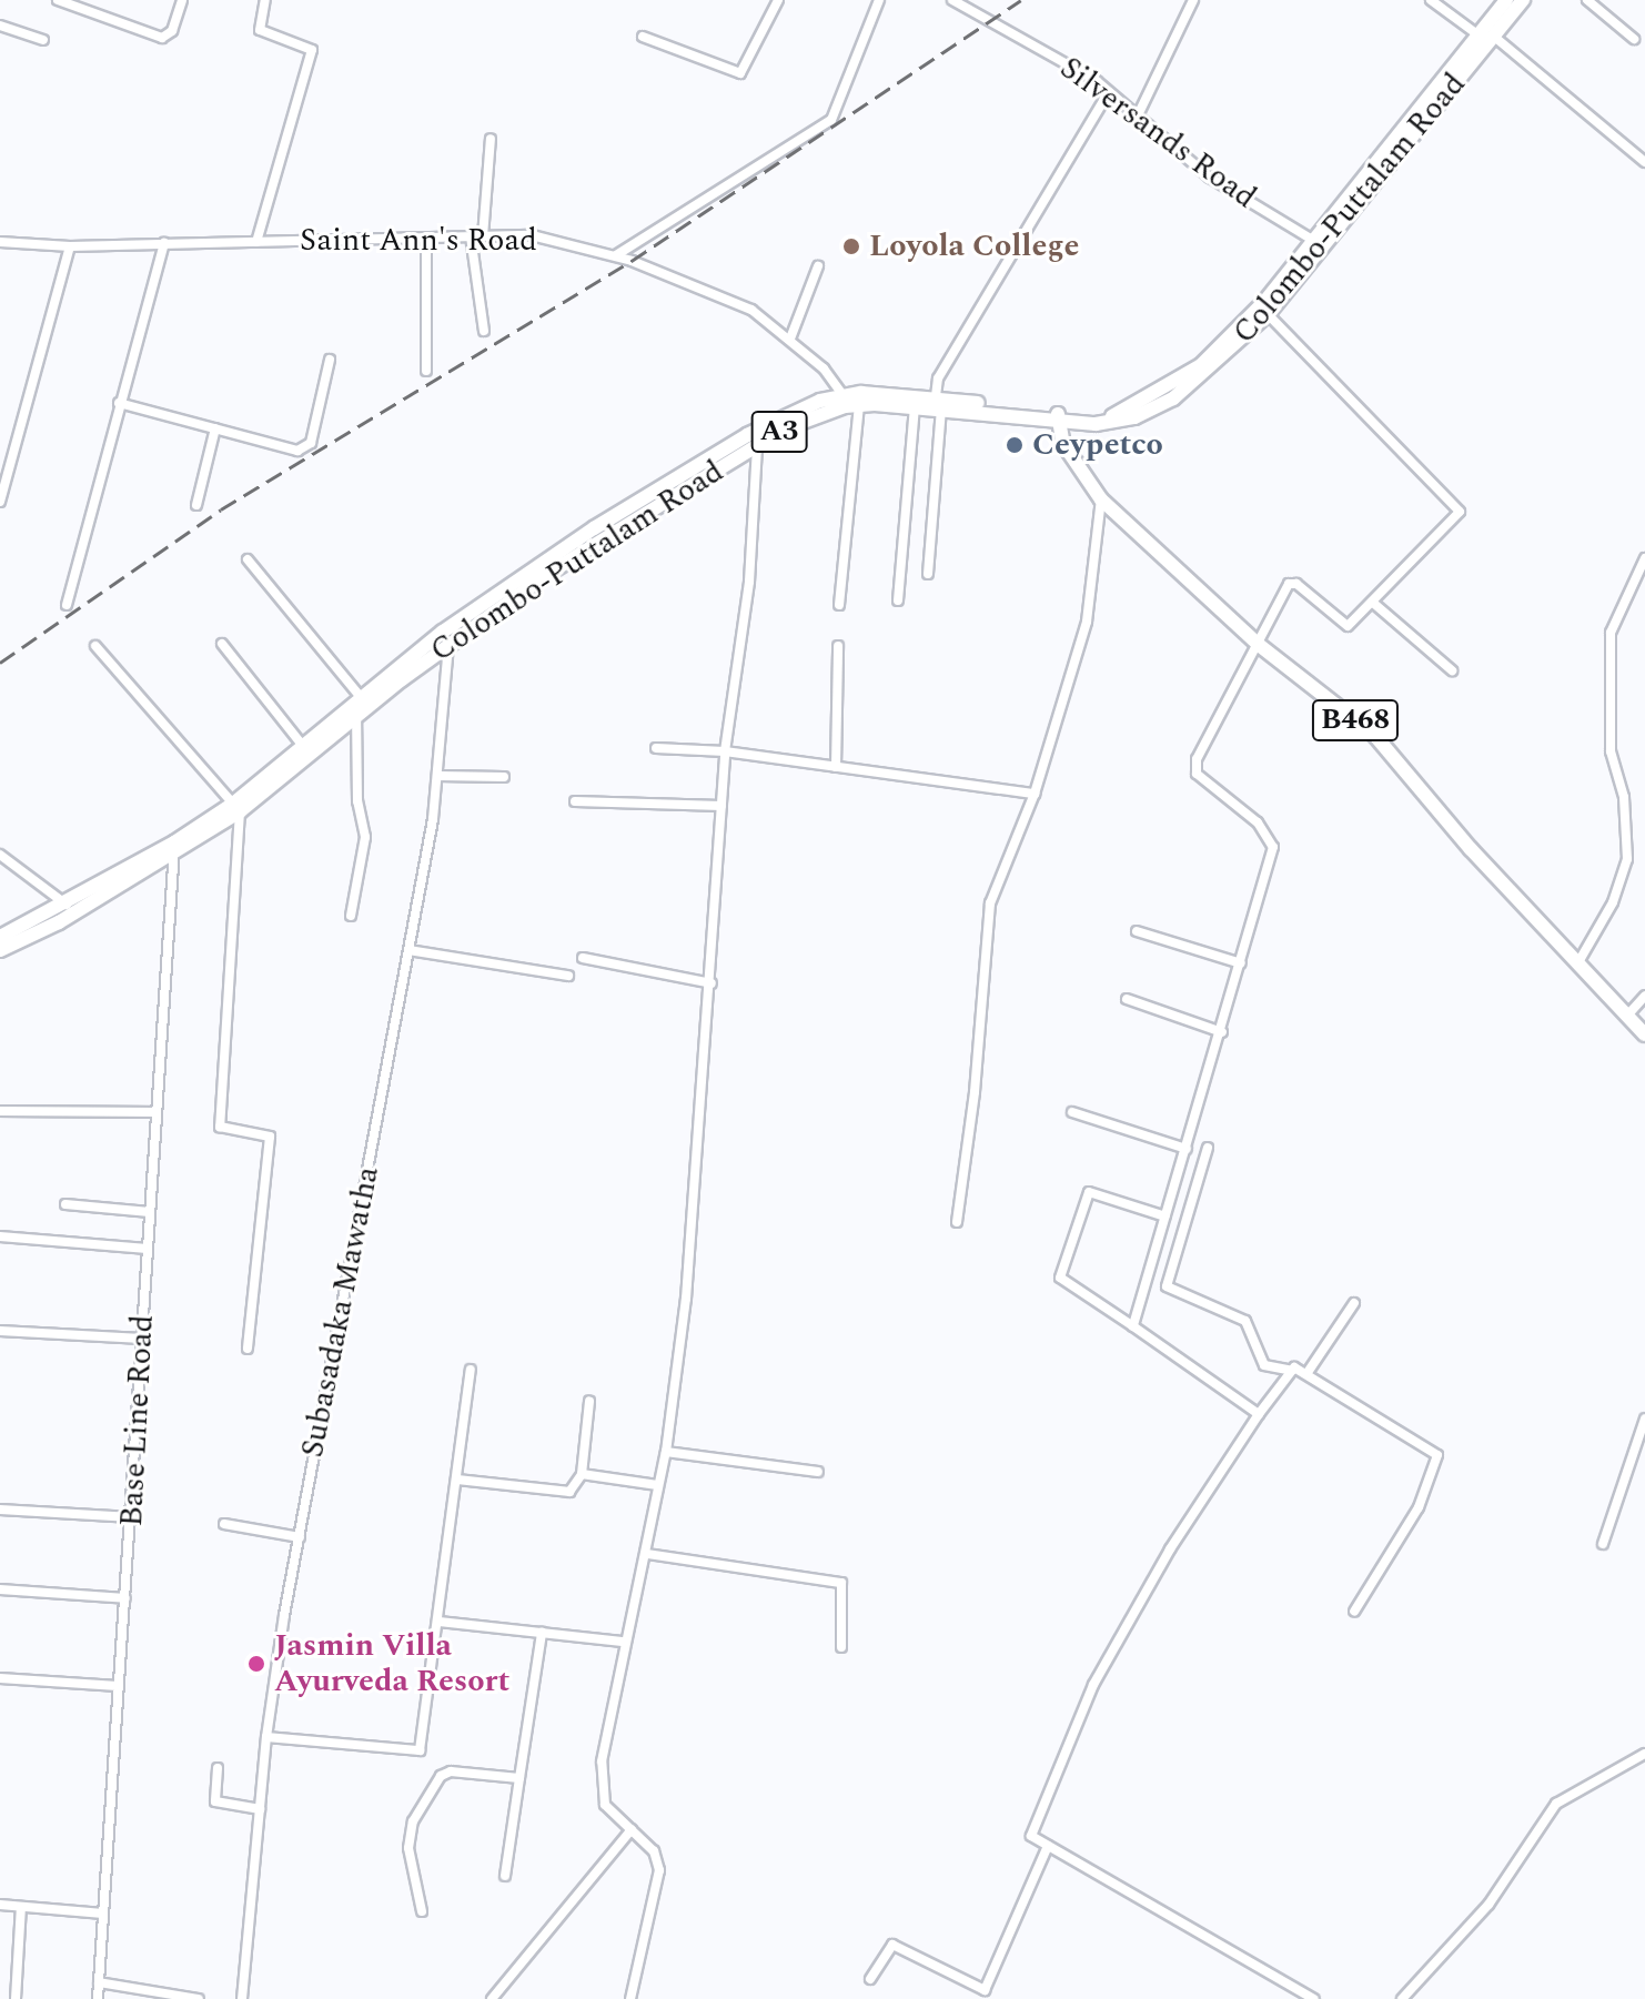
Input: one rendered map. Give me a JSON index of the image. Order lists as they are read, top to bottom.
{
  "streets": {
    "main road": ["Colombo-Puttalam Road", "A3", "B468"],
    "street": [
      "Silversands Road",
      "Saint Ann's Road",
      "Subasadaka Mawatha",
      "Base Line Road"
    ]
  },
  "crossings": [
    ["Silversands Road", "Colombo-Puttalam Road"],
    ["Colombo-Puttalam Road", "Saint Ann's Road"],
    ["Colombo-Puttalam Road", "B468"],
    ["Colombo-Puttalam Road", "Subasadaka Mawatha"],
    ["Colombo-Puttalam Road", "Base Line Road"]
  ],
  "places": ["Loyola College", "Ceypetco", "Jasmin Villa Ayurveda Resort"]
}
